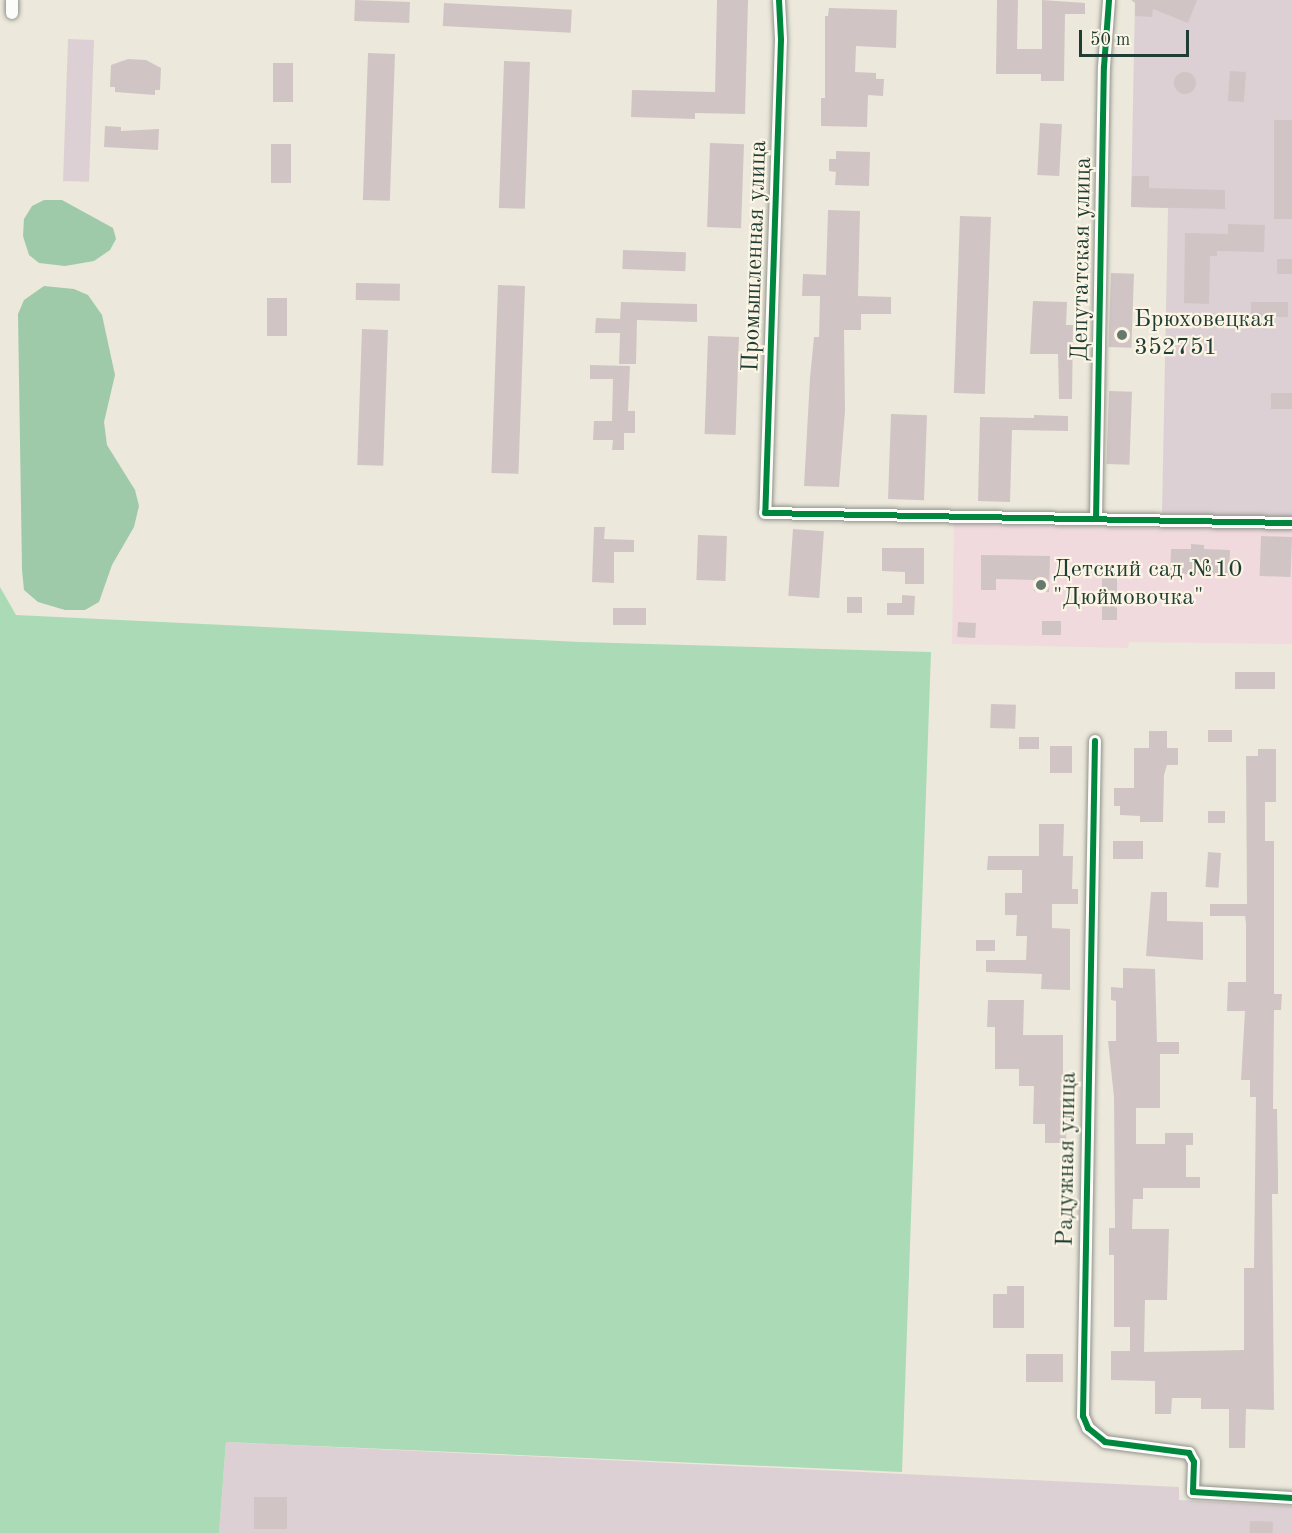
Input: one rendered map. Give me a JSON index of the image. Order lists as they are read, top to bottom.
{
  "streets": {
    "street": ["Промышленная улица", "Депутатская улица", "Радужная улица"]
  },
  "crossings": [
    ["Промышленная улица", "Депутатская улица"]
  ],
  "places": ["Брюховецкая 352751", "Детский сад №10 \"Дюймовочка\""],
  "scale_bar": "50 m"
}
